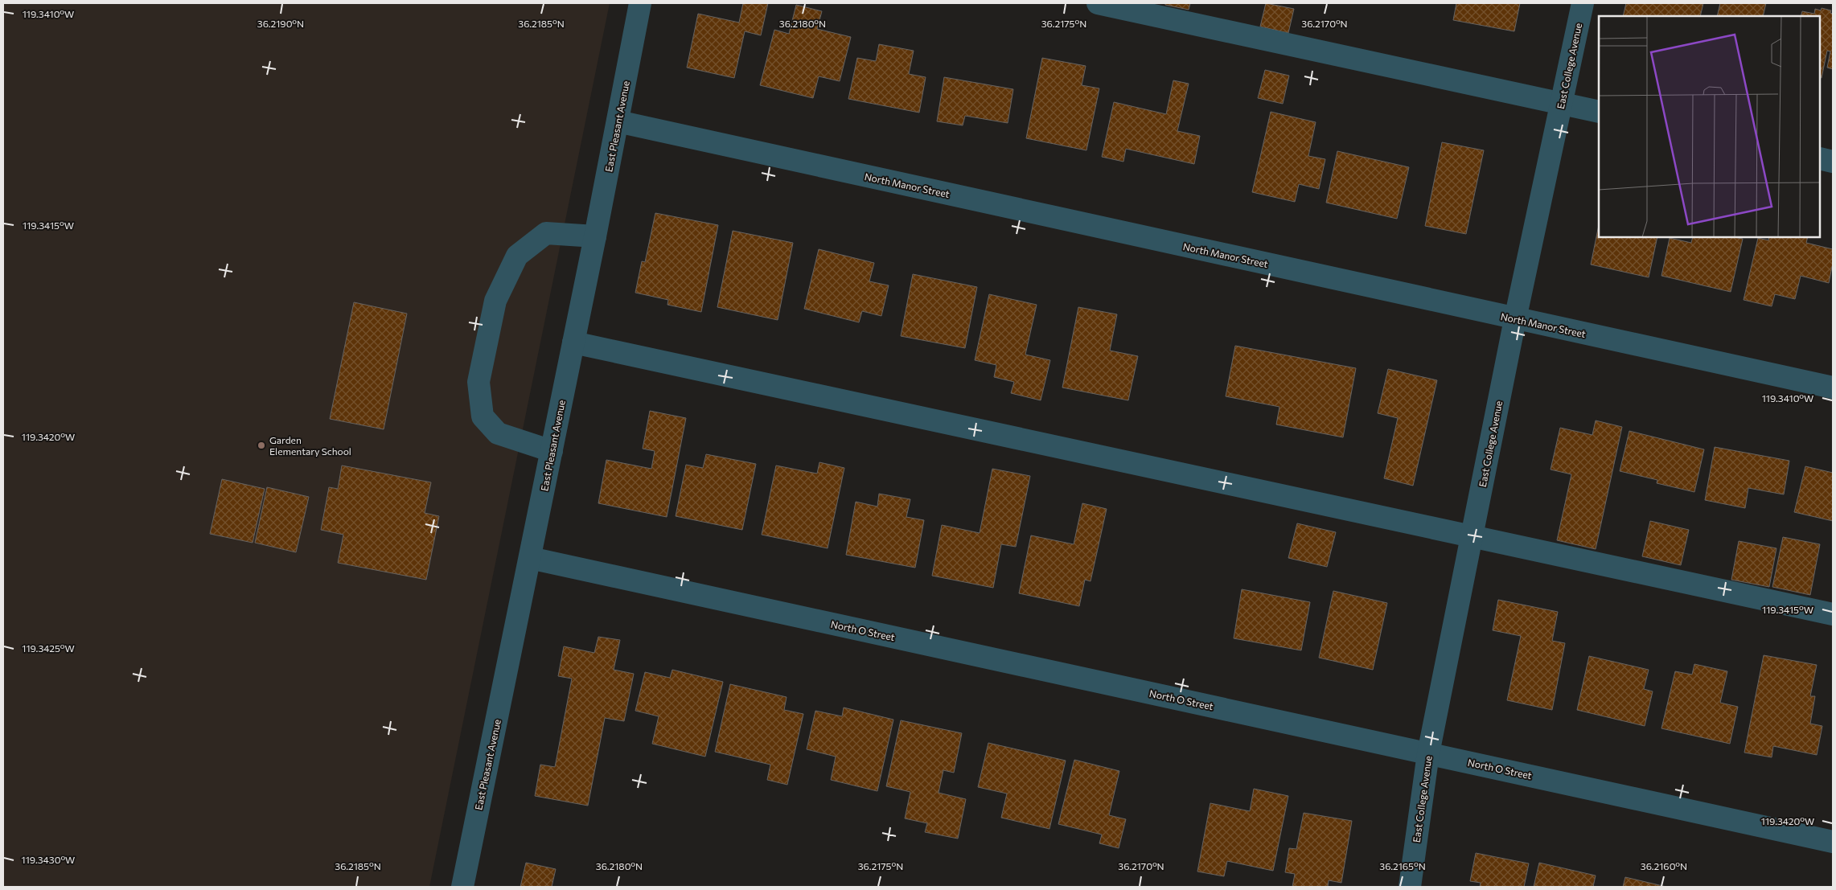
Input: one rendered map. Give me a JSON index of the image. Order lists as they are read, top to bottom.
{
  "streets": {
    "street": [
      "East College Avenue",
      "East Pleasant Avenue",
      "North Manor Street",
      "North O Street"
    ]
  },
  "crossings": [
    ["East College Avenue", "North Manor Street"],
    ["East College Avenue", "North O Street"],
    ["East Pleasant Avenue", "North Manor Street"],
    ["East Pleasant Avenue", "North O Street"]
  ],
  "places": ["Garden Elementary School"],
  "coordinates": [
    "119.3410°W",
    "36.2190°N",
    "36.2185°N",
    "36.2180°N",
    "36.2175°N",
    "36.2170°N",
    "119.3415°W",
    "119.3420°W",
    "119.3425°W",
    "119.3430°W",
    "36.2165°N",
    "36.2160°N"
  ]
}
